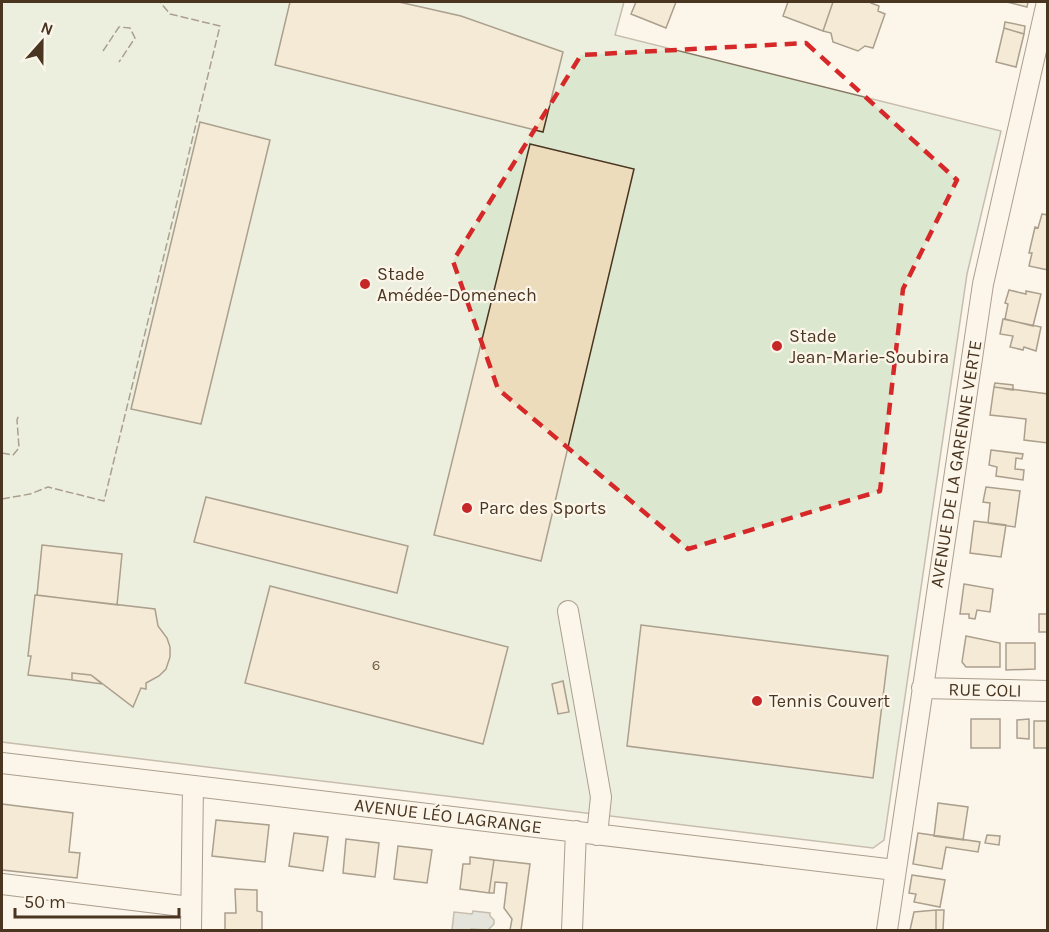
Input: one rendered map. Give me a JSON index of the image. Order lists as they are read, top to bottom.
{
  "streets": {
    "street": ["AVENUE DE LA GARENNE VERTE", "RUE COLI", "AVENUE LÉO LAGRANGE"]
  },
  "crossings": [
    ["AVENUE DE LA GARENNE VERTE", "RUE COLI"],
    ["AVENUE DE LA GARENNE VERTE", "AVENUE LÉO LAGRANGE"]
  ],
  "places": [
    "Stade Amédée-Domenech",
    "Stade Jean-Marie-Soubira",
    "Parc des Sports",
    "Tennis Couvert"
  ],
  "house_numbers": ["6"],
  "scale_bar": "50 m",
  "north": "top"
}
